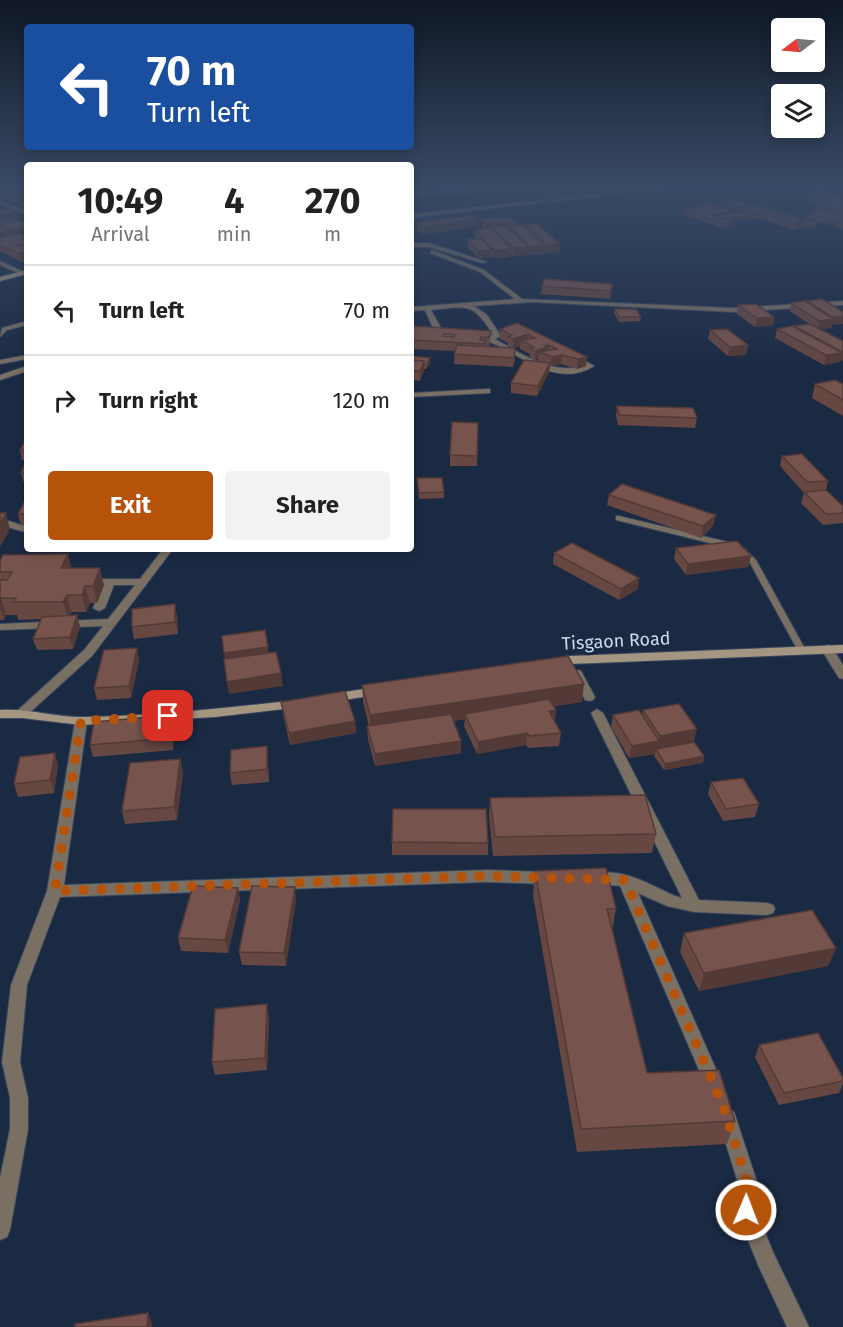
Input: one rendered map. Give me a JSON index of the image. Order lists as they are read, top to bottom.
{
  "streets": {
    "street": ["Tisgaon Road"]
  },
  "north": "left",
  "page": {
    "turn": ["70 m", "Turn left"],
    "eta": [
      "10:49",
      "Arrival",
      "4",
      "min",
      "270",
      "m"
    ],
    "list": [
      {
        "name": "Turn left",
        "value": "70 m"
      },
      {
        "name": "Turn right",
        "value": "120 m"
      }
    ],
    "buttons": ["Exit", "Share"]
  }
}
